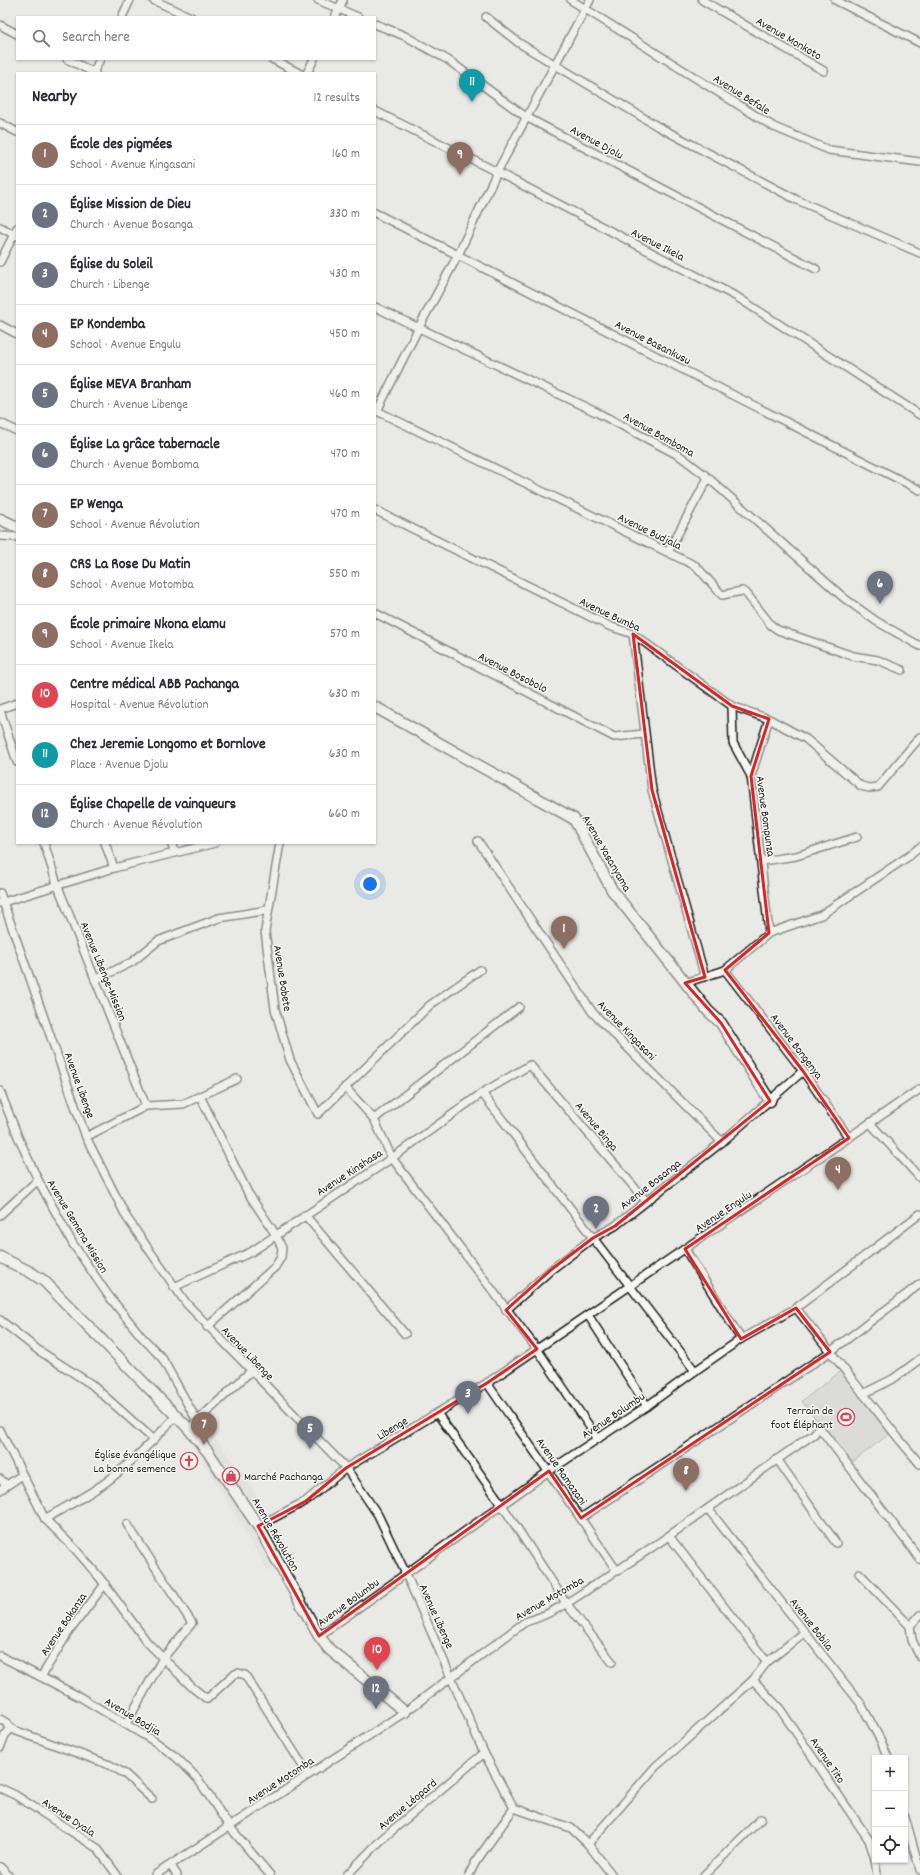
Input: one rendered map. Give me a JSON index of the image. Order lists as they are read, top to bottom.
{
  "streets": {
    "street": [
      "Avenue Monkoto",
      "Avenue Befale",
      "Avenue Djolu",
      "Avenue Ikela",
      "Avenue Basankusu",
      "Avenue Bomboma",
      "Avenue Budjala",
      "Avenue Bumba",
      "Avenue Bosobolo",
      "Avenue Bompunza",
      "Avenue Yasanyama",
      "Avenue Libenge-Mission",
      "Avenue Bobete",
      "Avenue Kingasani",
      "Avenue Bongenya",
      "Avenue Libenge",
      "Avenue Binga",
      "Avenue Kinshasa",
      "Avenue Bosanga",
      "Avenue Engulu",
      "Avenue Gemena Mission",
      "Avenue Bolumbu",
      "Libenge",
      "Avenue Ramazani",
      "Avenue Révolution",
      "Avenue Motomba",
      "Avenue Bokanza",
      "Avenue Bobila",
      "Avenue Bodjia",
      "Avenue Tito",
      "Avenue Léopard",
      "Avenue Dyala"
    ]
  },
  "crossings": [
    ["Avenue Bumba", "Avenue Bompunza"],
    ["Avenue Yasanyama", "Avenue Bosanga"],
    ["Avenue Kingasani", "Avenue Bosanga"],
    ["Avenue Bongenya", "Avenue Bosanga"],
    ["Avenue Bongenya", "Avenue Engulu"],
    ["Avenue Libenge", "Avenue Kinshasa"],
    ["Avenue Libenge", "Avenue Bolumbu"],
    ["Avenue Libenge", "Libenge"],
    ["Avenue Libenge", "Avenue Motomba"],
    ["Avenue Libenge", "Avenue Léopard"],
    ["Avenue Binga", "Avenue Kinshasa"],
    ["Avenue Binga", "Avenue Bosanga"],
    ["Avenue Engulu", "Libenge"],
    ["Avenue Bolumbu", "Avenue Ramazani"],
    ["Avenue Bolumbu", "Avenue Révolution"],
    ["Libenge", "Avenue Ramazani"],
    ["Libenge", "Avenue Révolution"],
    ["Avenue Ramazani", "Avenue Motomba"],
    ["Avenue Révolution", "Avenue Motomba"],
    ["Avenue Motomba", "Avenue Bobila"],
    ["Avenue Motomba", "Avenue Bodjia"],
    ["Avenue Bokanza", "Avenue Bodjia"]
  ],
  "places": {
    "sports": ["Terrain de foot Éléphant"],
    "church": ["Église évangélique La bonne semence"],
    "shop": ["Marché Pachanga"]
  },
  "page": {
    "search": "Search here",
    "pins": [
      "11",
      "9",
      "6",
      "1",
      "4",
      "2",
      "3",
      "7",
      "5",
      "8",
      "10",
      "12"
    ],
    "heading": ["Nearby", "12 results"],
    "list": [
      {
        "mark": "1",
        "name": "École des pigmées",
        "note": "School · Avenue Kingasani",
        "value": "160 m"
      },
      {
        "mark": "2",
        "name": "Église Mission de Dieu",
        "note": "Church · Avenue Bosanga",
        "value": "330 m"
      },
      {
        "mark": "3",
        "name": "Église du Soleil",
        "note": "Church · Libenge",
        "value": "430 m"
      },
      {
        "mark": "4",
        "name": "EP Kondemba",
        "note": "School · Avenue Engulu",
        "value": "450 m"
      },
      {
        "mark": "5",
        "name": "Église MEVA Branham",
        "note": "Church · Avenue Libenge",
        "value": "460 m"
      },
      {
        "mark": "6",
        "name": "Église La grâce tabernacle",
        "note": "Church · Avenue Bomboma",
        "value": "470 m"
      },
      {
        "mark": "7",
        "name": "EP Wenga",
        "note": "School · Avenue Révolution",
        "value": "470 m"
      },
      {
        "mark": "8",
        "name": "CRS La Rose Du Matin",
        "note": "School · Avenue Motomba",
        "value": "550 m"
      },
      {
        "mark": "9",
        "name": "École primaire Nkona elamu",
        "note": "School · Avenue Ikela",
        "value": "570 m"
      },
      {
        "mark": "10",
        "name": "Centre médical ABB Pachanga",
        "note": "Hospital · Avenue Révolution",
        "value": "630 m"
      },
      {
        "mark": "11",
        "name": "Chez Jeremie Longomo et Bornlove",
        "note": "Place · Avenue Djolu",
        "value": "630 m"
      },
      {
        "mark": "12",
        "name": "Église Chapelle de vainqueurs",
        "note": "Church · Avenue Révolution",
        "value": "660 m"
      }
    ],
    "map_buttons": ["+", "−"]
  }
}
